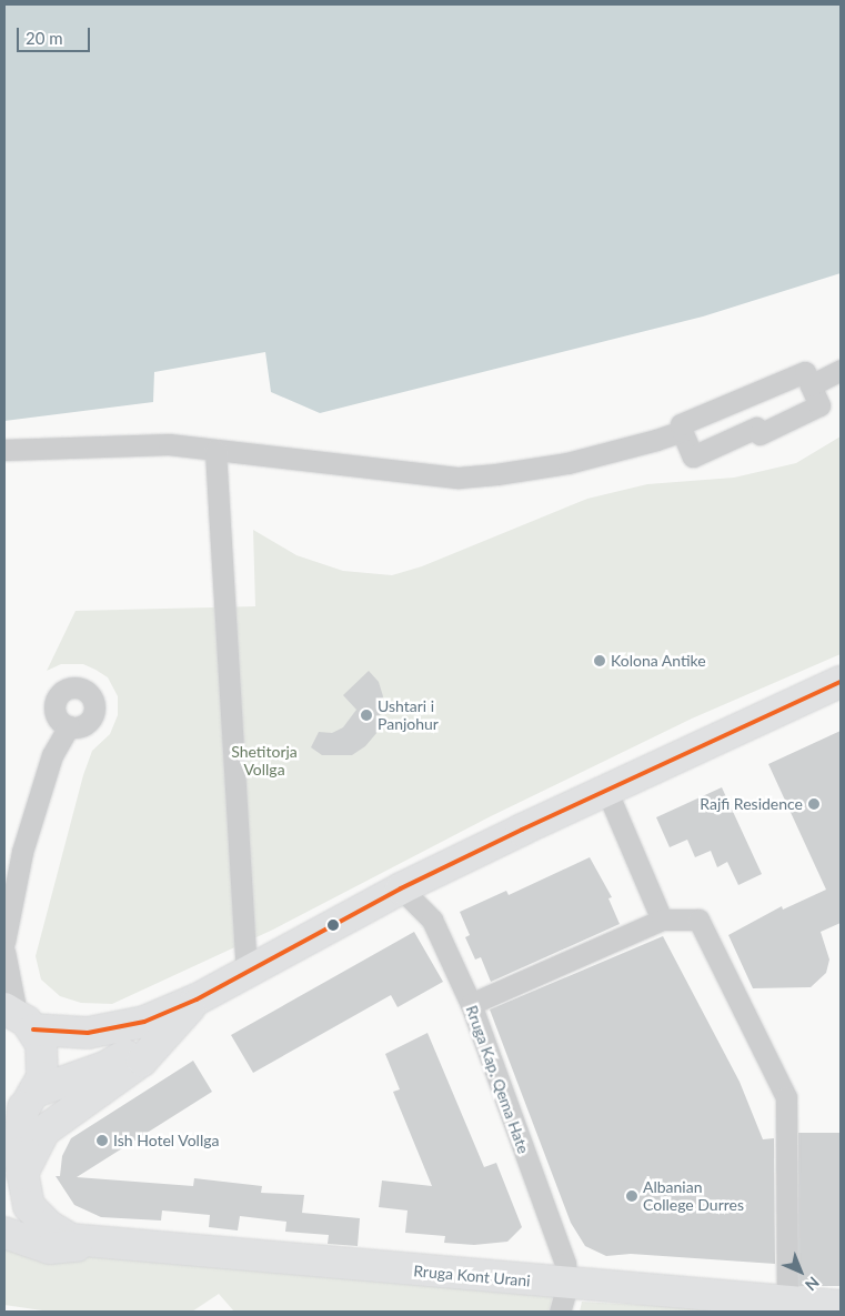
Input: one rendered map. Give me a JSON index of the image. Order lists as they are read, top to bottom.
{
  "streets": {
    "main road": ["Rruga Kont Urani"],
    "street": ["Rruga Kap. Qema Hate"]
  },
  "crossings": [
    ["Rruga Kap. Qema Hate", "Rruga Kont Urani"]
  ],
  "parks": ["Shetitorja Vollga"],
  "places": [
    "Kolona Antike",
    "Ushtari i Panjohur",
    "Rajfi Residence",
    "Ish Hotel Vollga",
    "Albanian College Durres"
  ],
  "scale_bar": "20 m",
  "north": "bottom right"
}
